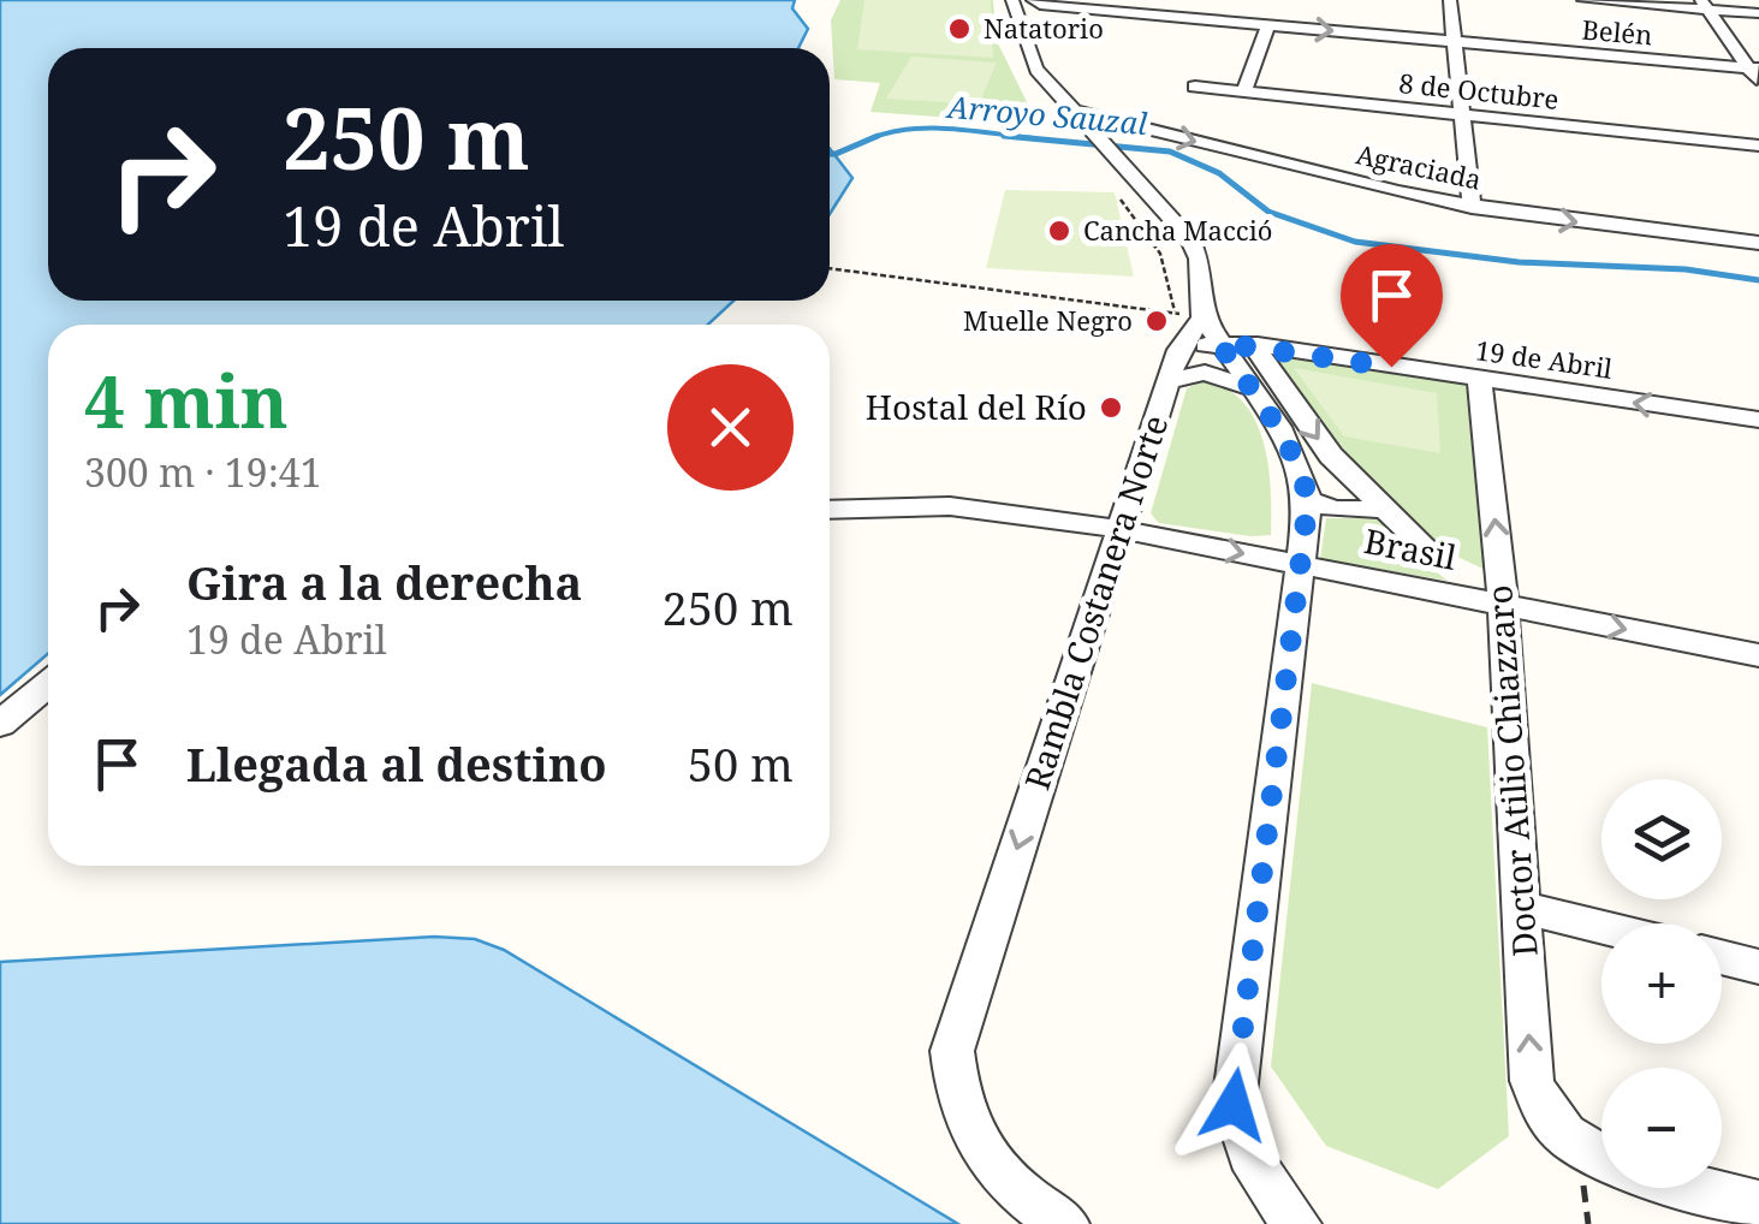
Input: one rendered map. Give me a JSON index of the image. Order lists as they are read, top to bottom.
{
  "streets": {
    "street": [
      "Belén",
      "8 de Octubre",
      "Agraciada",
      "19 de Abril",
      "Brasil",
      "Rambla Costanera Norte",
      "Doctor Atilio Chiazzaro"
    ]
  },
  "crossings": [
    ["19 de Abril", "Rambla Costanera Norte"],
    ["19 de Abril", "Doctor Atilio Chiazzaro"],
    ["Brasil", "Rambla Costanera Norte"],
    ["Brasil", "Doctor Atilio Chiazzaro"]
  ],
  "one_way": ["19 de Abril", "Brasil"],
  "water": ["Arroyo Sauzal"],
  "places": [
    "Natatorio",
    "Cancha Macció",
    "Muelle Negro",
    "Hostal del Río"
  ],
  "page": {
    "turn": ["250 m", "19 de Abril"],
    "heading": ["4 min", "300 m · 19:41"],
    "list": [
      {
        "name": "Gira a la derecha",
        "note": "19 de Abril",
        "value": "250 m"
      },
      {
        "name": "Llegada al destino",
        "value": "50 m"
      }
    ],
    "map_buttons": ["+", "−"]
  }
}
